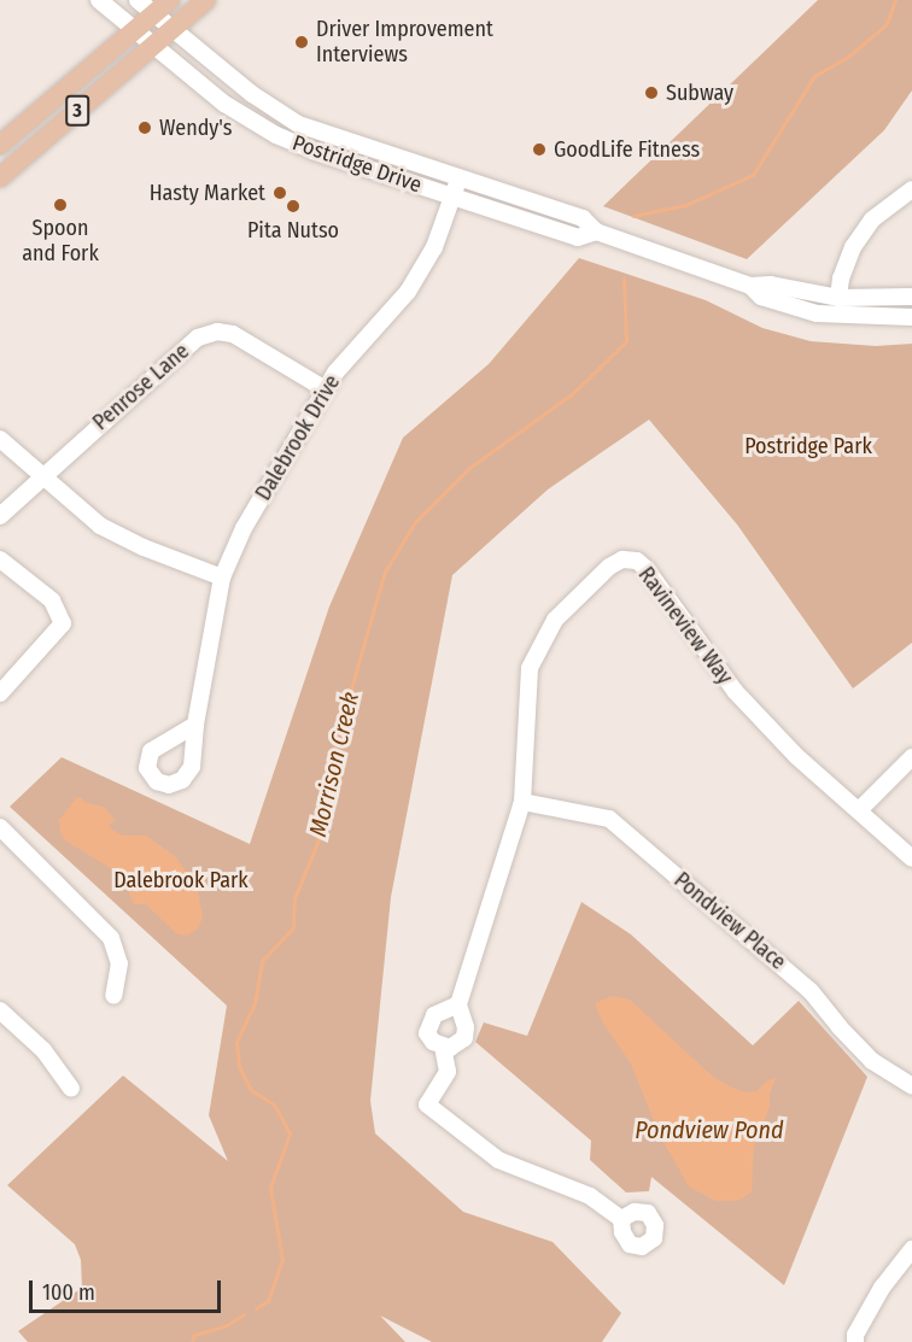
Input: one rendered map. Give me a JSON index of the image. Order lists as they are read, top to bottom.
{
  "streets": {
    "main road": ["3"],
    "street": [
      "Postridge Drive",
      "Penrose Lane",
      "Dalebrook Drive",
      "Ravineview Way",
      "Pondview Place"
    ]
  },
  "crossings": [
    ["3", "Postridge Drive"],
    ["Postridge Drive", "Dalebrook Drive"],
    ["Penrose Lane", "Dalebrook Drive"],
    ["Ravineview Way", "Pondview Place"]
  ],
  "water": ["Morrison Creek", "Pondview Pond"],
  "parks": ["Postridge Park", "Dalebrook Park"],
  "places": [
    "Driver Improvement Interviews",
    "Subway",
    "Wendy's",
    "GoodLife Fitness",
    "Hasty Market",
    "Spoon and Fork",
    "Pita Nutso"
  ],
  "scale_bar": "100 m"
}
